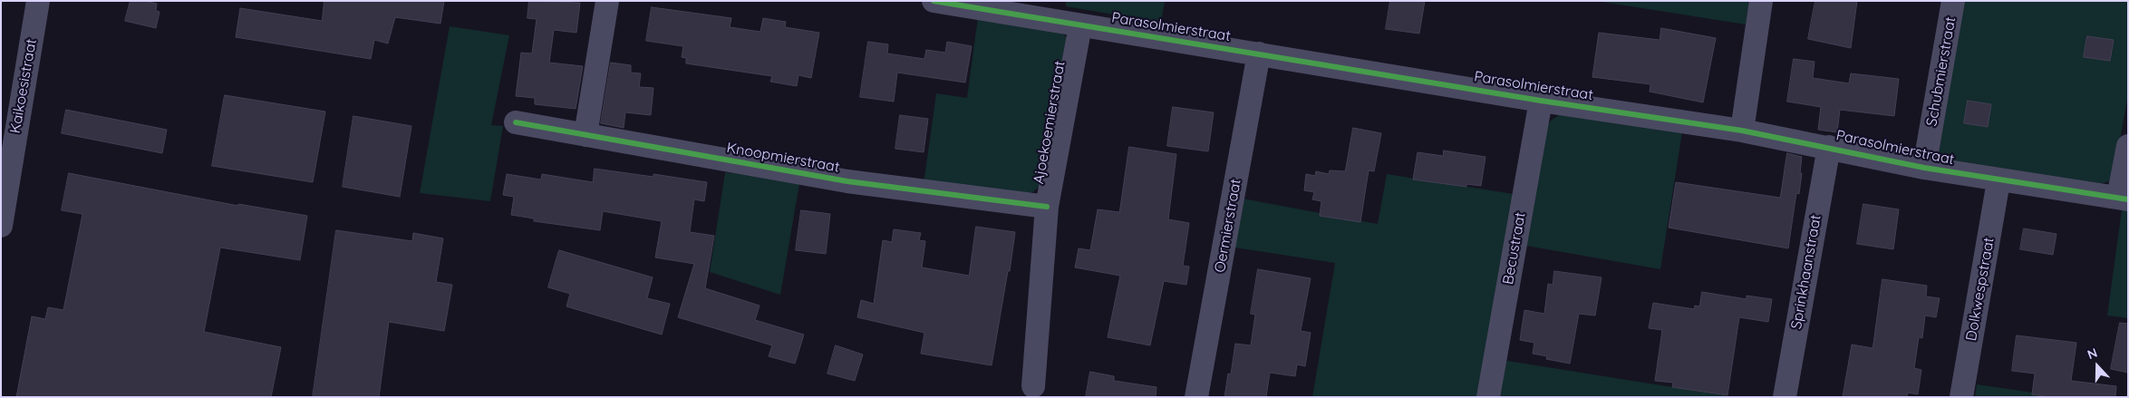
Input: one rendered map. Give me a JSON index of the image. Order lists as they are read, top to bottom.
{
  "streets": {
    "street": [
      "Parasolmierstraat",
      "Schubmierstraat",
      "Kaikoesistraat",
      "Ajoekoemierstraat",
      "Knoopmierstraat",
      "Oermierstraat",
      "Becustraat",
      "Sprinkhaanstraat",
      "Dolkwespstraat"
    ]
  },
  "crossings": [
    ["Parasolmierstraat", "Schubmierstraat"],
    ["Parasolmierstraat", "Ajoekoemierstraat"],
    ["Parasolmierstraat", "Oermierstraat"],
    ["Parasolmierstraat", "Becustraat"],
    ["Parasolmierstraat", "Sprinkhaanstraat"],
    ["Parasolmierstraat", "Dolkwespstraat"],
    ["Ajoekoemierstraat", "Knoopmierstraat"]
  ],
  "north": "top"
}
